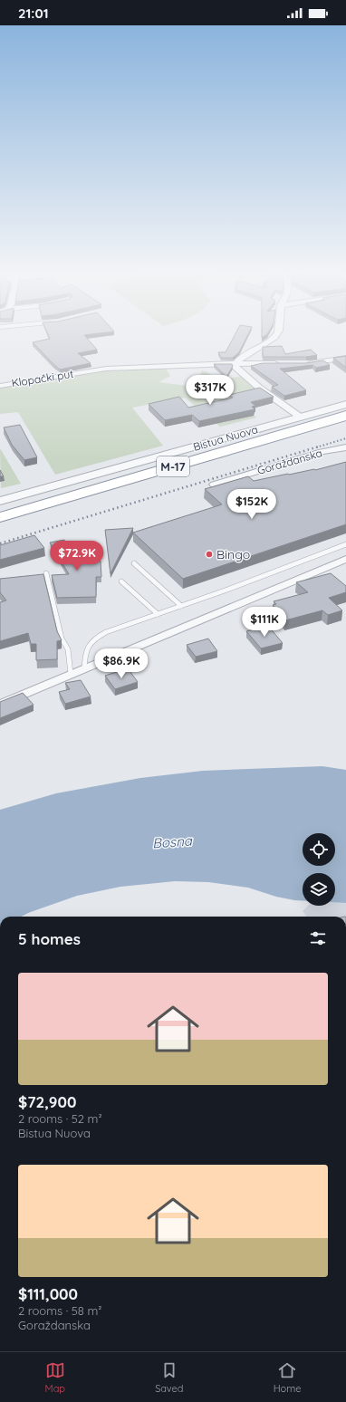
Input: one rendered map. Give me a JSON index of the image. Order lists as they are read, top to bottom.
{
  "streets": {
    "highway": ["M-17"],
    "street": ["Klopački put", "Bistua Nuova", "Goraždanska"]
  },
  "water": ["Bosna"],
  "places": ["Bingo"],
  "page": {
    "status": "21:01",
    "price": [
      "$317K",
      "$152K",
      "$72.9K",
      "$111K",
      "$86.9K"
    ],
    "heading": "5 homes",
    "list": [
      {
        "name": "$72,900",
        "note": "2 rooms · 52 m² · Bistua Nuova"
      },
      {
        "name": "$111,000",
        "note": "2 rooms · 58 m² · Goraždanska"
      }
    ],
    "tabs": ["Map", "Saved", "Home"]
  }
}
